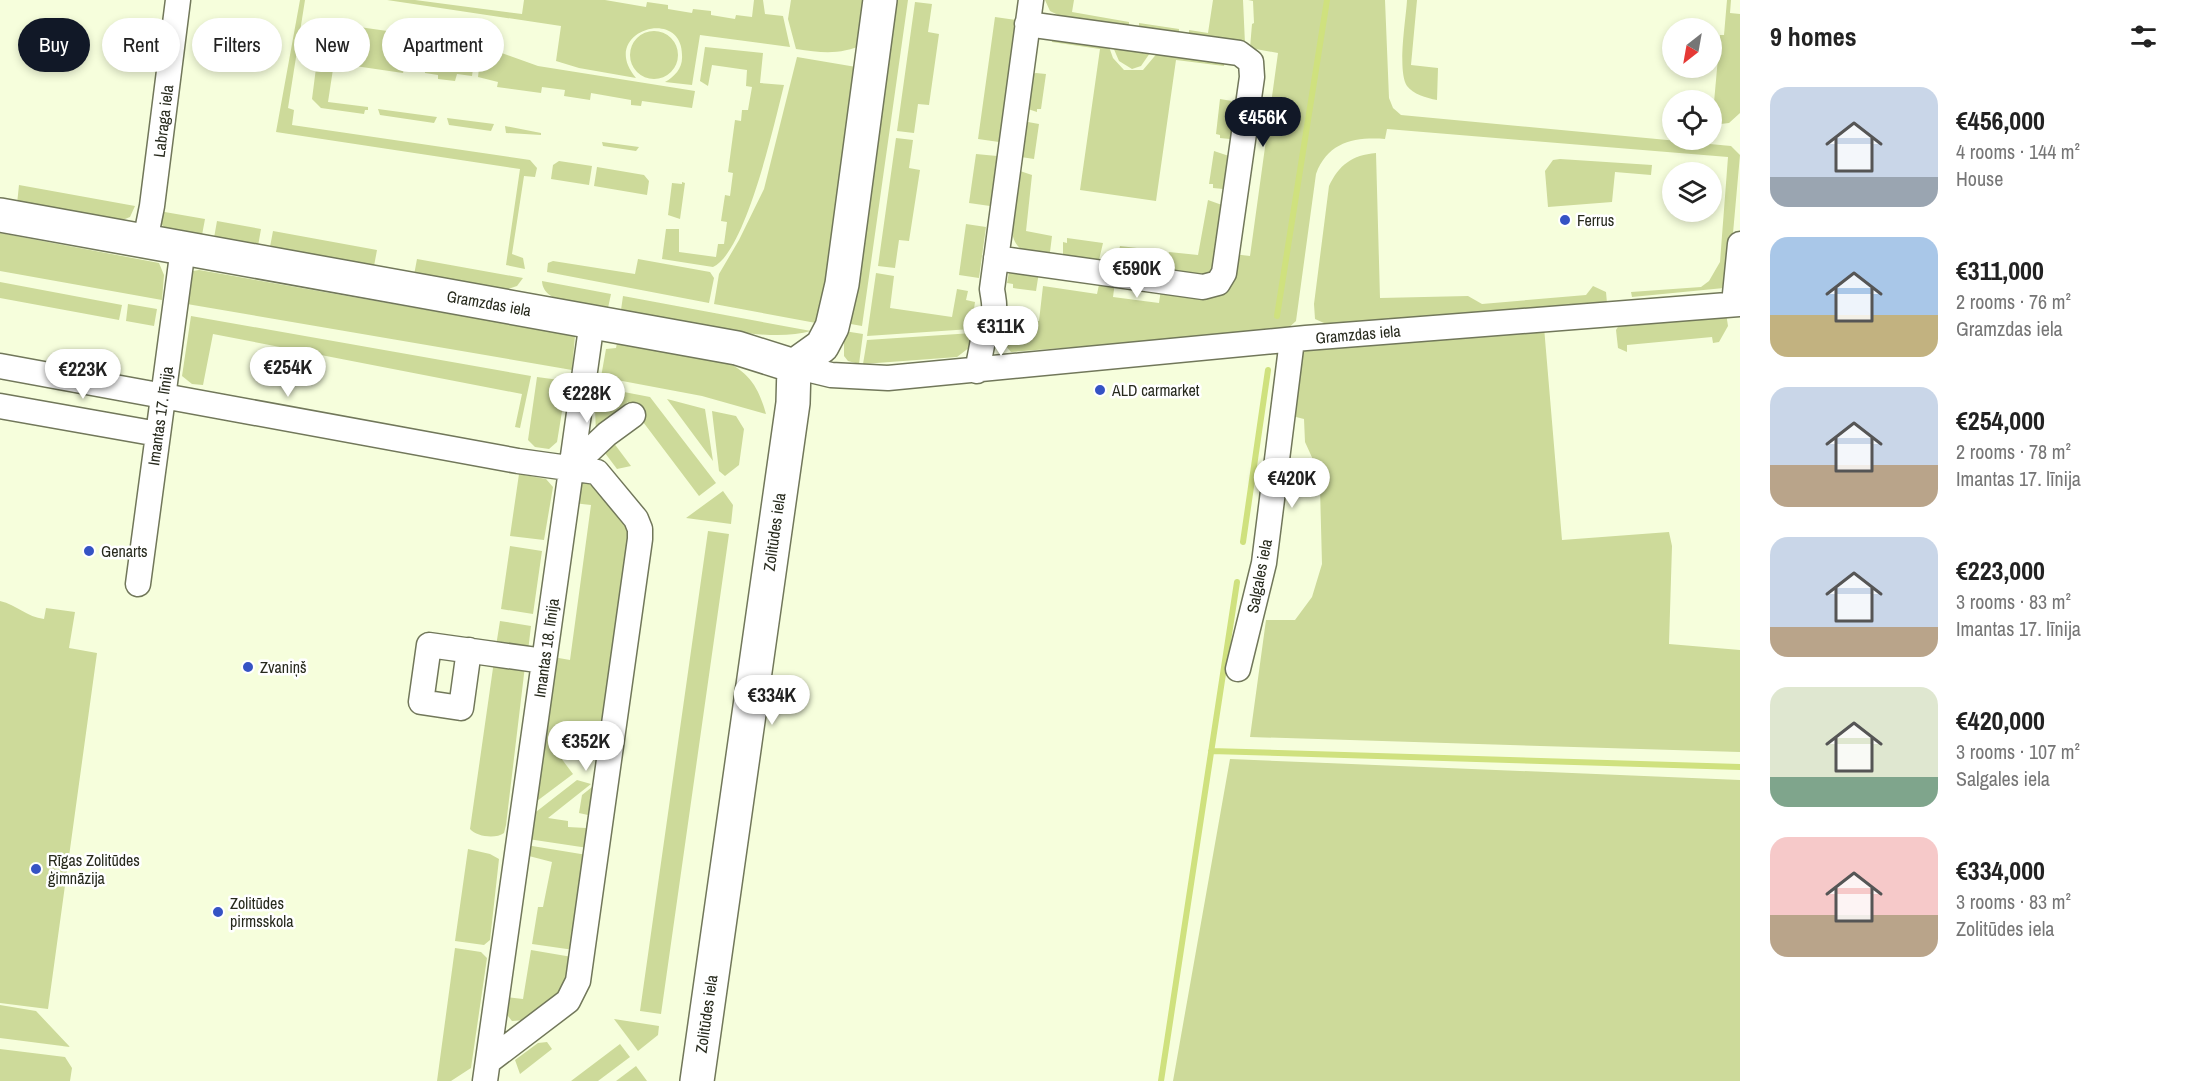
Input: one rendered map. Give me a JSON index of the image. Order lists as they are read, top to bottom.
{
  "streets": {
    "street": [
      "Labraga iela",
      "Gramzdas iela",
      "Imantas 17. līnija",
      "Zolitūdes iela",
      "Salgales iela",
      "Imantas 18. līnija"
    ]
  },
  "crossings": [
    ["Labraga iela", "Gramzdas iela"],
    ["Gramzdas iela", "Imantas 17. līnija"],
    ["Gramzdas iela", "Zolitūdes iela"],
    ["Gramzdas iela", "Salgales iela"],
    ["Gramzdas iela", "Imantas 18. līnija"]
  ],
  "places": [
    "Ferrus",
    "ALD carmarket",
    "Genarts",
    "Zvaniņš",
    "Rīgas Zolitūdes ģimnāzija",
    "Zolitūdes pirmsskola"
  ],
  "north": "bottom left",
  "page": {
    "heading": "9 homes",
    "chip": [
      "Buy",
      "Rent",
      "Filters",
      "New",
      "Apartment"
    ],
    "list": [
      {
        "name": "€456,000",
        "note": "4 rooms · 144 m² · House"
      },
      {
        "name": "€311,000",
        "note": "2 rooms · 76 m² · Gramzdas iela"
      },
      {
        "name": "€254,000",
        "note": "2 rooms · 78 m² · Imantas 17. līnija"
      },
      {
        "name": "€223,000",
        "note": "3 rooms · 83 m² · Imantas 17. līnija"
      },
      {
        "name": "€420,000",
        "note": "3 rooms · 107 m² · Salgales iela"
      },
      {
        "name": "€334,000",
        "note": "3 rooms · 83 m² · Zolitūdes iela"
      }
    ],
    "price": [
      "€456K",
      "€590K",
      "€311K",
      "€254K",
      "€223K",
      "€228K",
      "€420K",
      "€334K",
      "€352K"
    ]
  }
}
